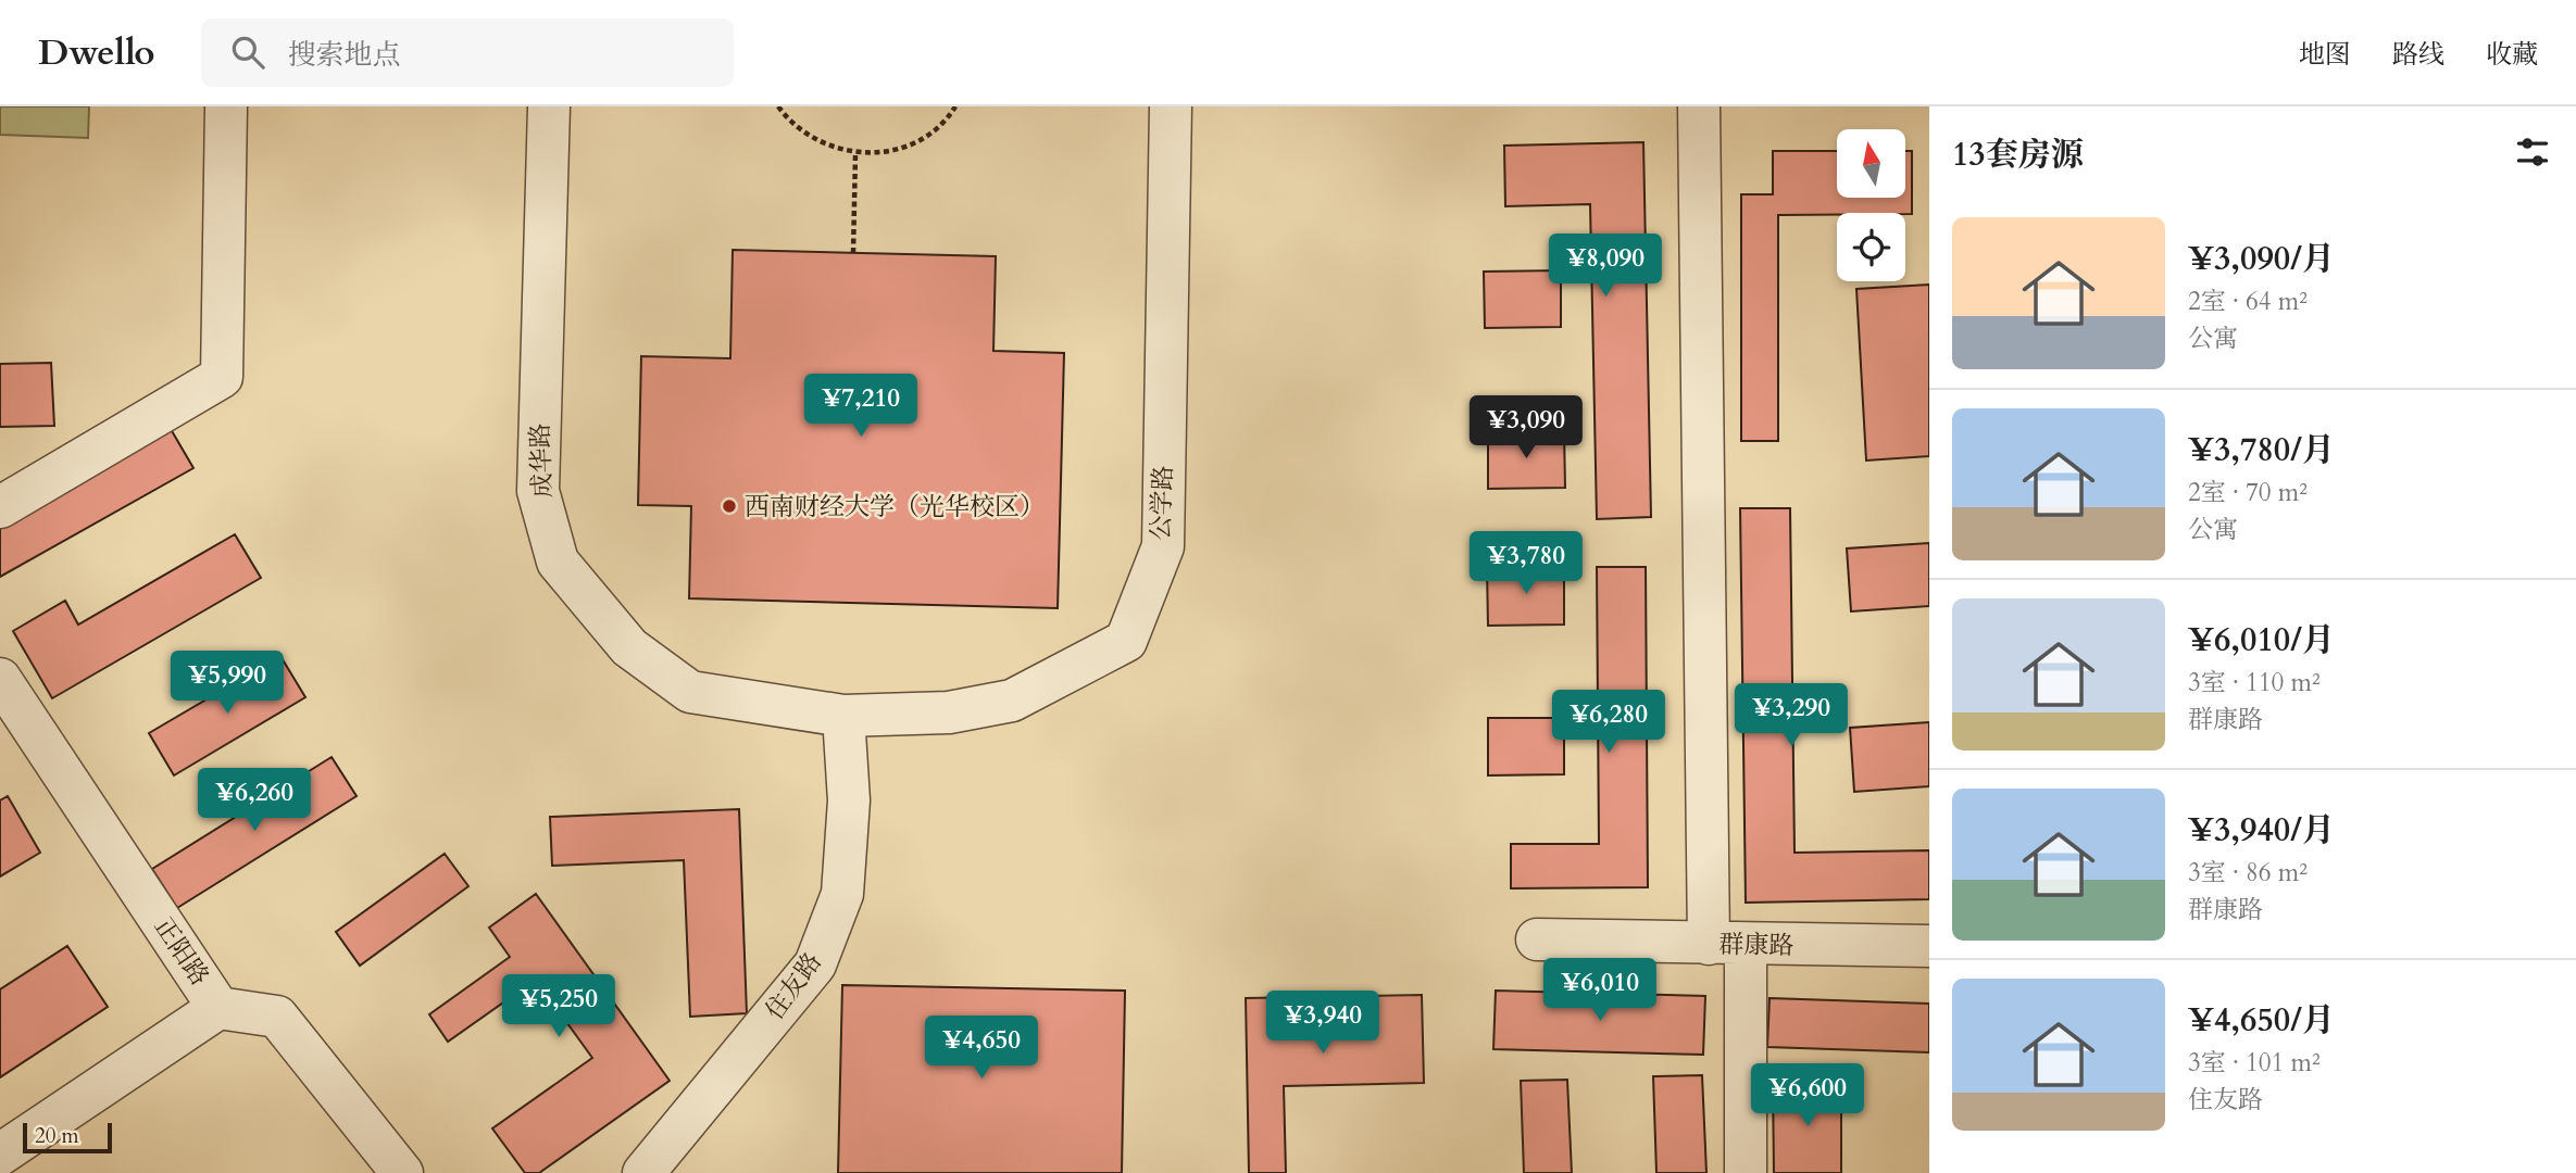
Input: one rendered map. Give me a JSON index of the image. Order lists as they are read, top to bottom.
{
  "streets": {
    "street": [
      "成华路",
      "公学路",
      "群康路",
      "正阳路",
      "住友路"
    ]
  },
  "crossings": [
    ["成华路", "公学路"],
    ["成华路", "住友路"],
    ["公学路", "住友路"]
  ],
  "places": ["西南财经大学（光华校区）"],
  "scale_bar": "20 m",
  "north": "top",
  "page": {
    "header": "Dwello",
    "search": "搜索地点",
    "nav": ["地图", "路线", "收藏"],
    "heading": "13套房源",
    "list": [
      {
        "name": "¥3,090/月",
        "note": "2室 · 64 m² · 公寓"
      },
      {
        "name": "¥3,780/月",
        "note": "2室 · 70 m² · 公寓"
      },
      {
        "name": "¥6,010/月",
        "note": "3室 · 110 m² · 群康路"
      },
      {
        "name": "¥3,940/月",
        "note": "3室 · 86 m² · 群康路"
      },
      {
        "name": "¥4,650/月",
        "note": "3室 · 101 m² · 住友路"
      }
    ],
    "price": [
      "¥8,090",
      "¥7,210",
      "¥3,090",
      "¥3,780",
      "¥5,990",
      "¥3,290",
      "¥6,280",
      "¥6,260",
      "¥6,010",
      "¥5,250",
      "¥3,940",
      "¥4,650",
      "¥6,600"
    ],
    "scale": "20 m"
  }
}
